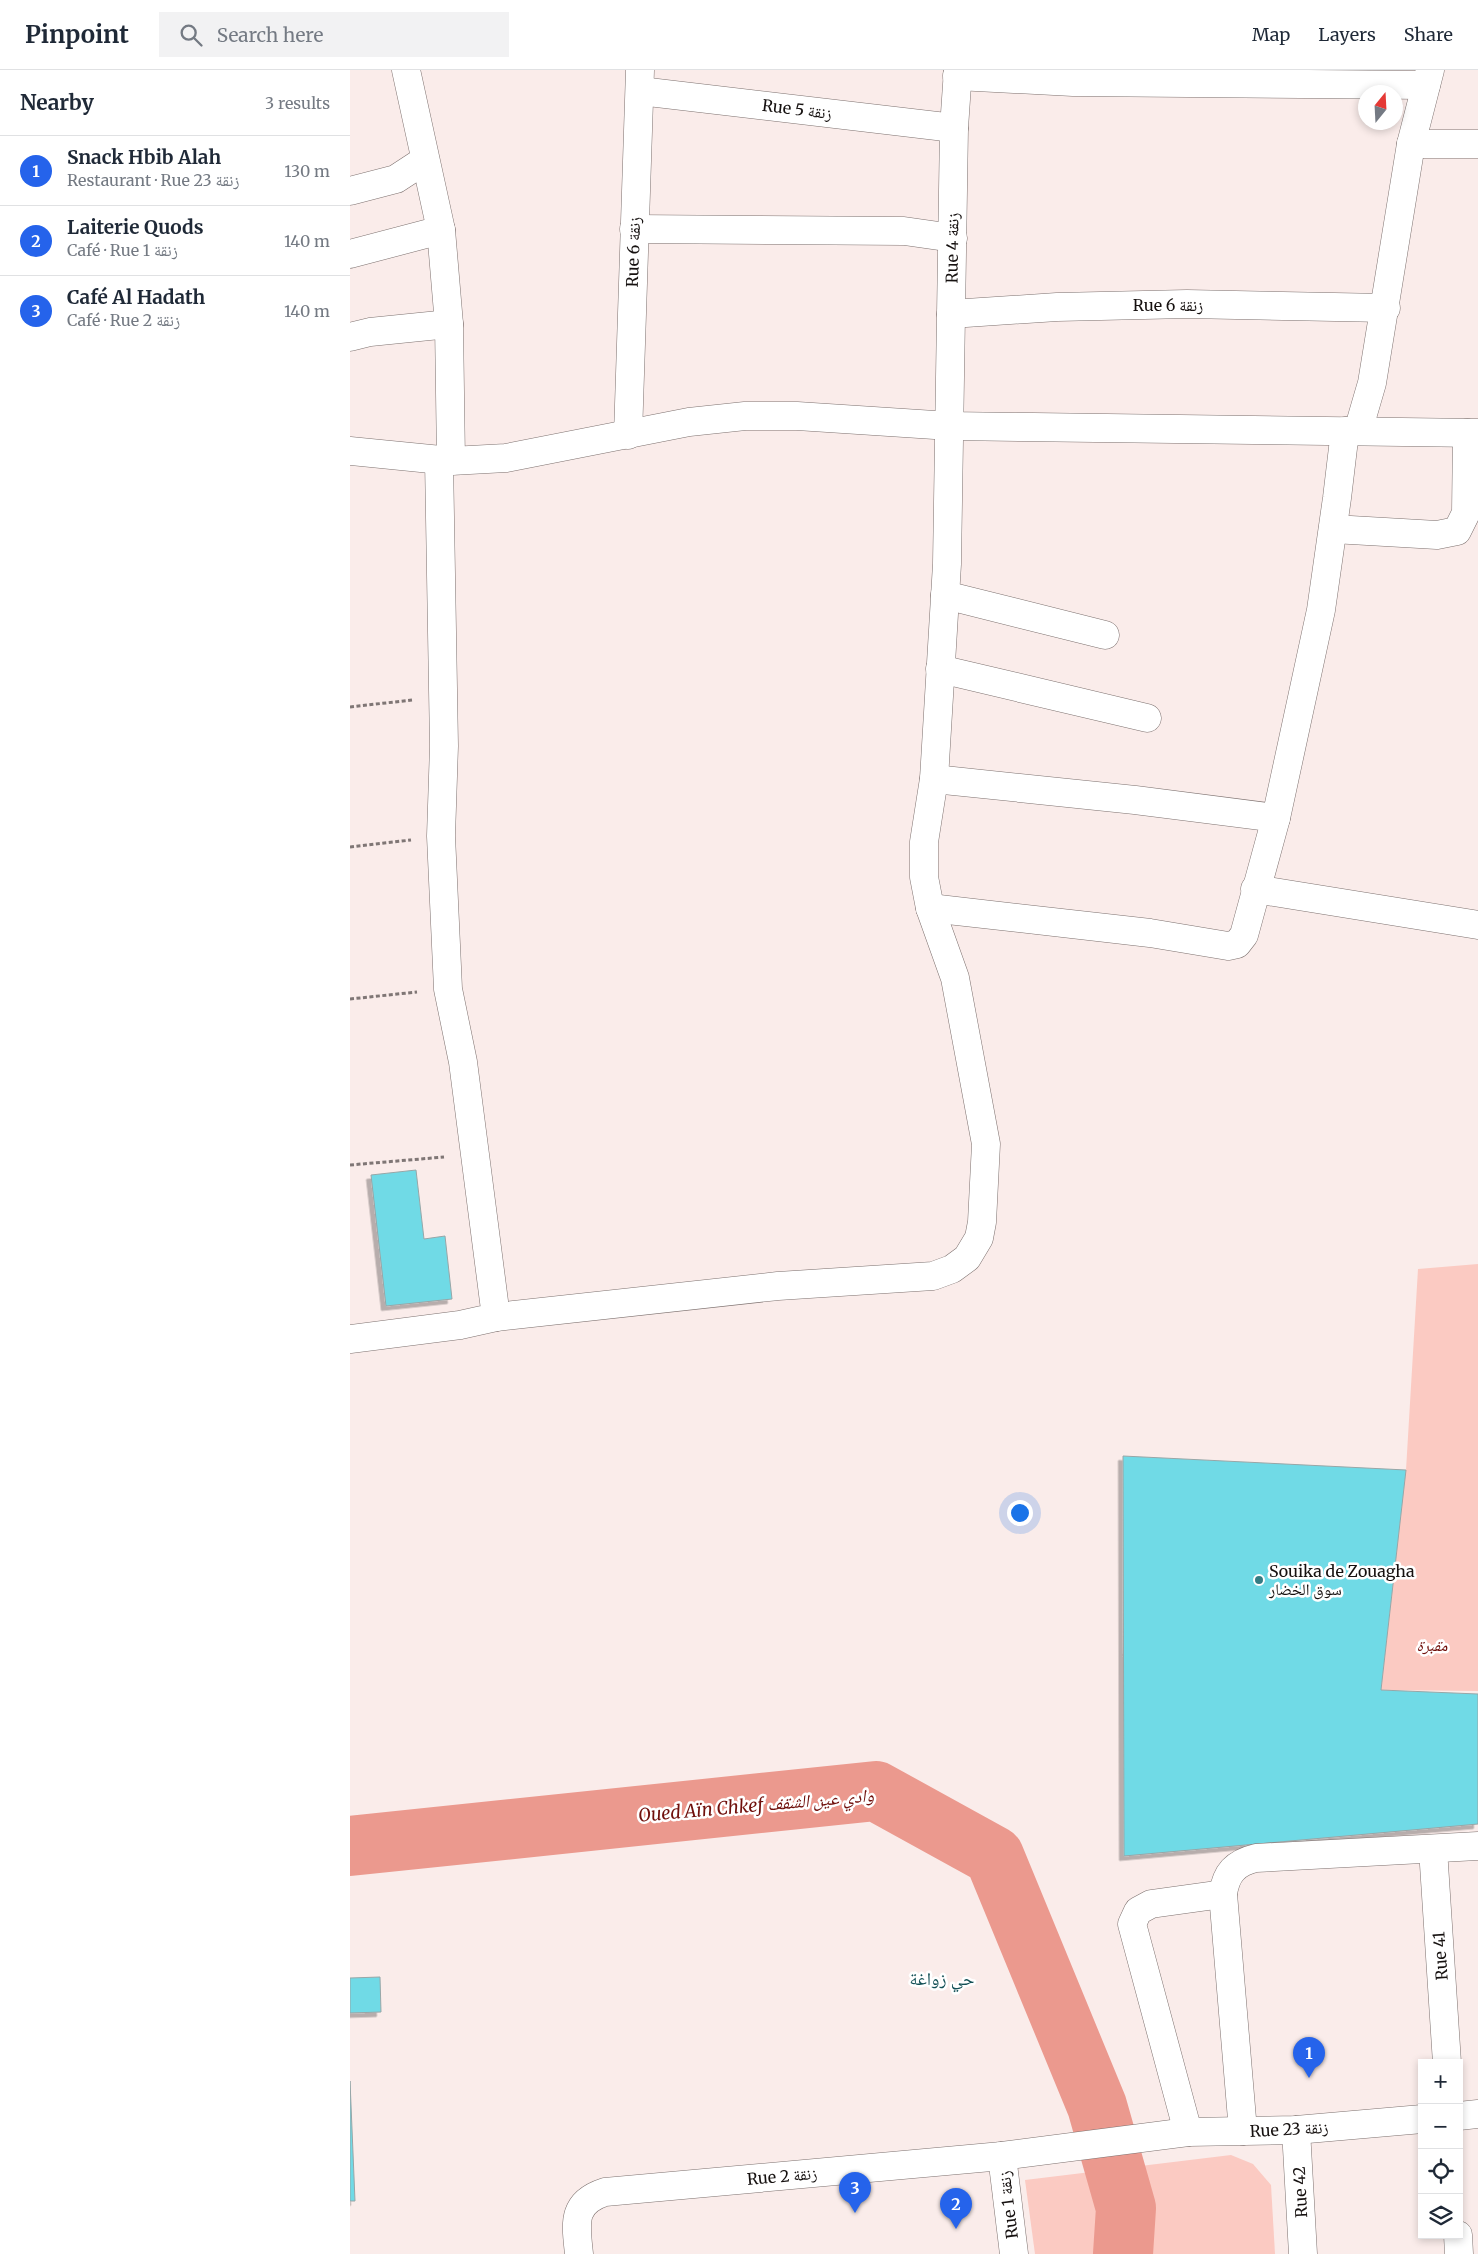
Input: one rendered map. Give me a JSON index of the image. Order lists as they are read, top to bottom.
{
  "streets": {
    "street": [
      "Rue 5 زنقة",
      "Rue 4 زنقة",
      "Rue 6 زنقة",
      "Rue 41",
      "Rue 23 زنقة",
      "Rue 2 زنقة",
      "Rue 42",
      "Rue 1 زنقة"
    ]
  },
  "crossings": [
    ["Rue 5 زنقة", "Rue 4 زنقة"],
    ["Rue 5 زنقة", "Rue 6 زنقة"],
    ["Rue 4 زنقة", "Rue 6 زنقة"],
    ["Rue 23 زنقة", "Rue 2 زنقة"],
    ["Rue 23 زنقة", "Rue 42"],
    ["Rue 2 زنقة", "Rue 1 زنقة"]
  ],
  "districts": ["حي زواغة"],
  "water": ["Oued Aïn Chkef وادي عين الشقف"],
  "parks": ["مقبرة"],
  "places": ["Souika de Zouagha سوق الخضار"],
  "north": "top",
  "page": {
    "header": "Pinpoint",
    "search": "Search here",
    "nav": ["Map", "Layers", "Share"],
    "heading": ["Nearby", "3 results"],
    "list": [
      {
        "mark": "1",
        "name": "Snack Hbib Alah",
        "note": "Restaurant · Rue 23 زنقة",
        "value": "130 m"
      },
      {
        "mark": "2",
        "name": "Laiterie Quods",
        "note": "Café · Rue 1 زنقة",
        "value": "140 m"
      },
      {
        "mark": "3",
        "name": "Café Al Hadath",
        "note": "Café · Rue 2 زنقة",
        "value": "140 m"
      }
    ],
    "pins": ["1", "3", "2"],
    "map_buttons": ["+", "−"]
  }
}
